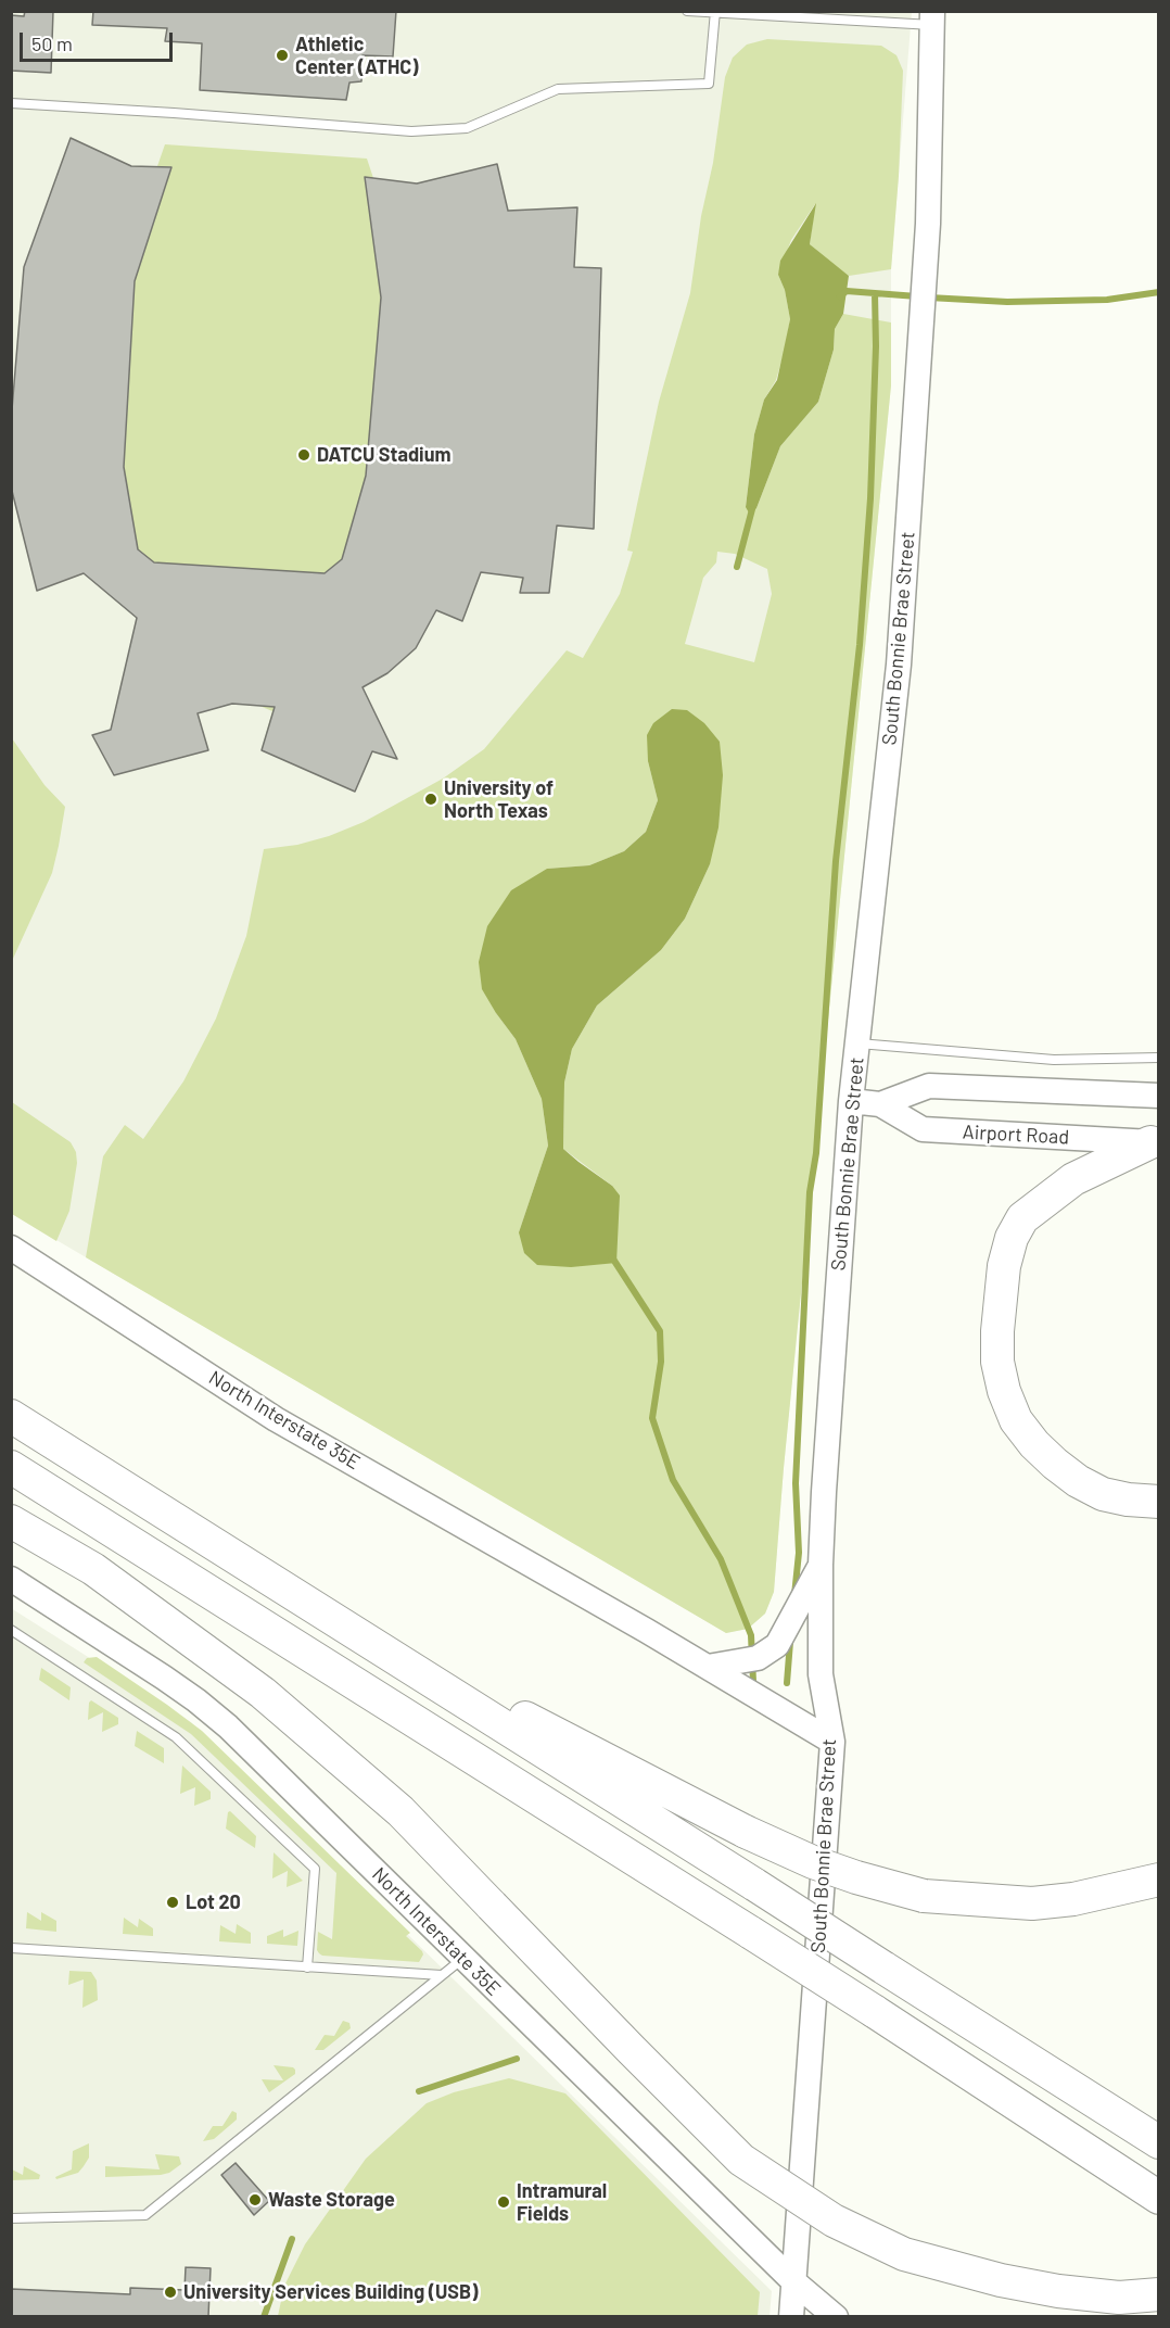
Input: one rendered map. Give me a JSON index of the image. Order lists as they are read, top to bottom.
{
  "streets": {
    "main road": ["South Bonnie Brae Street", "Airport Road", "North Interstate 35E"]
  },
  "crossings": [
    ["South Bonnie Brae Street", "Airport Road"],
    ["South Bonnie Brae Street", "North Interstate 35E"]
  ],
  "places": [
    "Athletic Center (ATHC)",
    "DATCU Stadium",
    "University of North Texas",
    "Lot 20",
    "Waste Storage",
    "Intramural Fields",
    "University Services Building (USB)"
  ],
  "scale_bar": "50 m"
}
